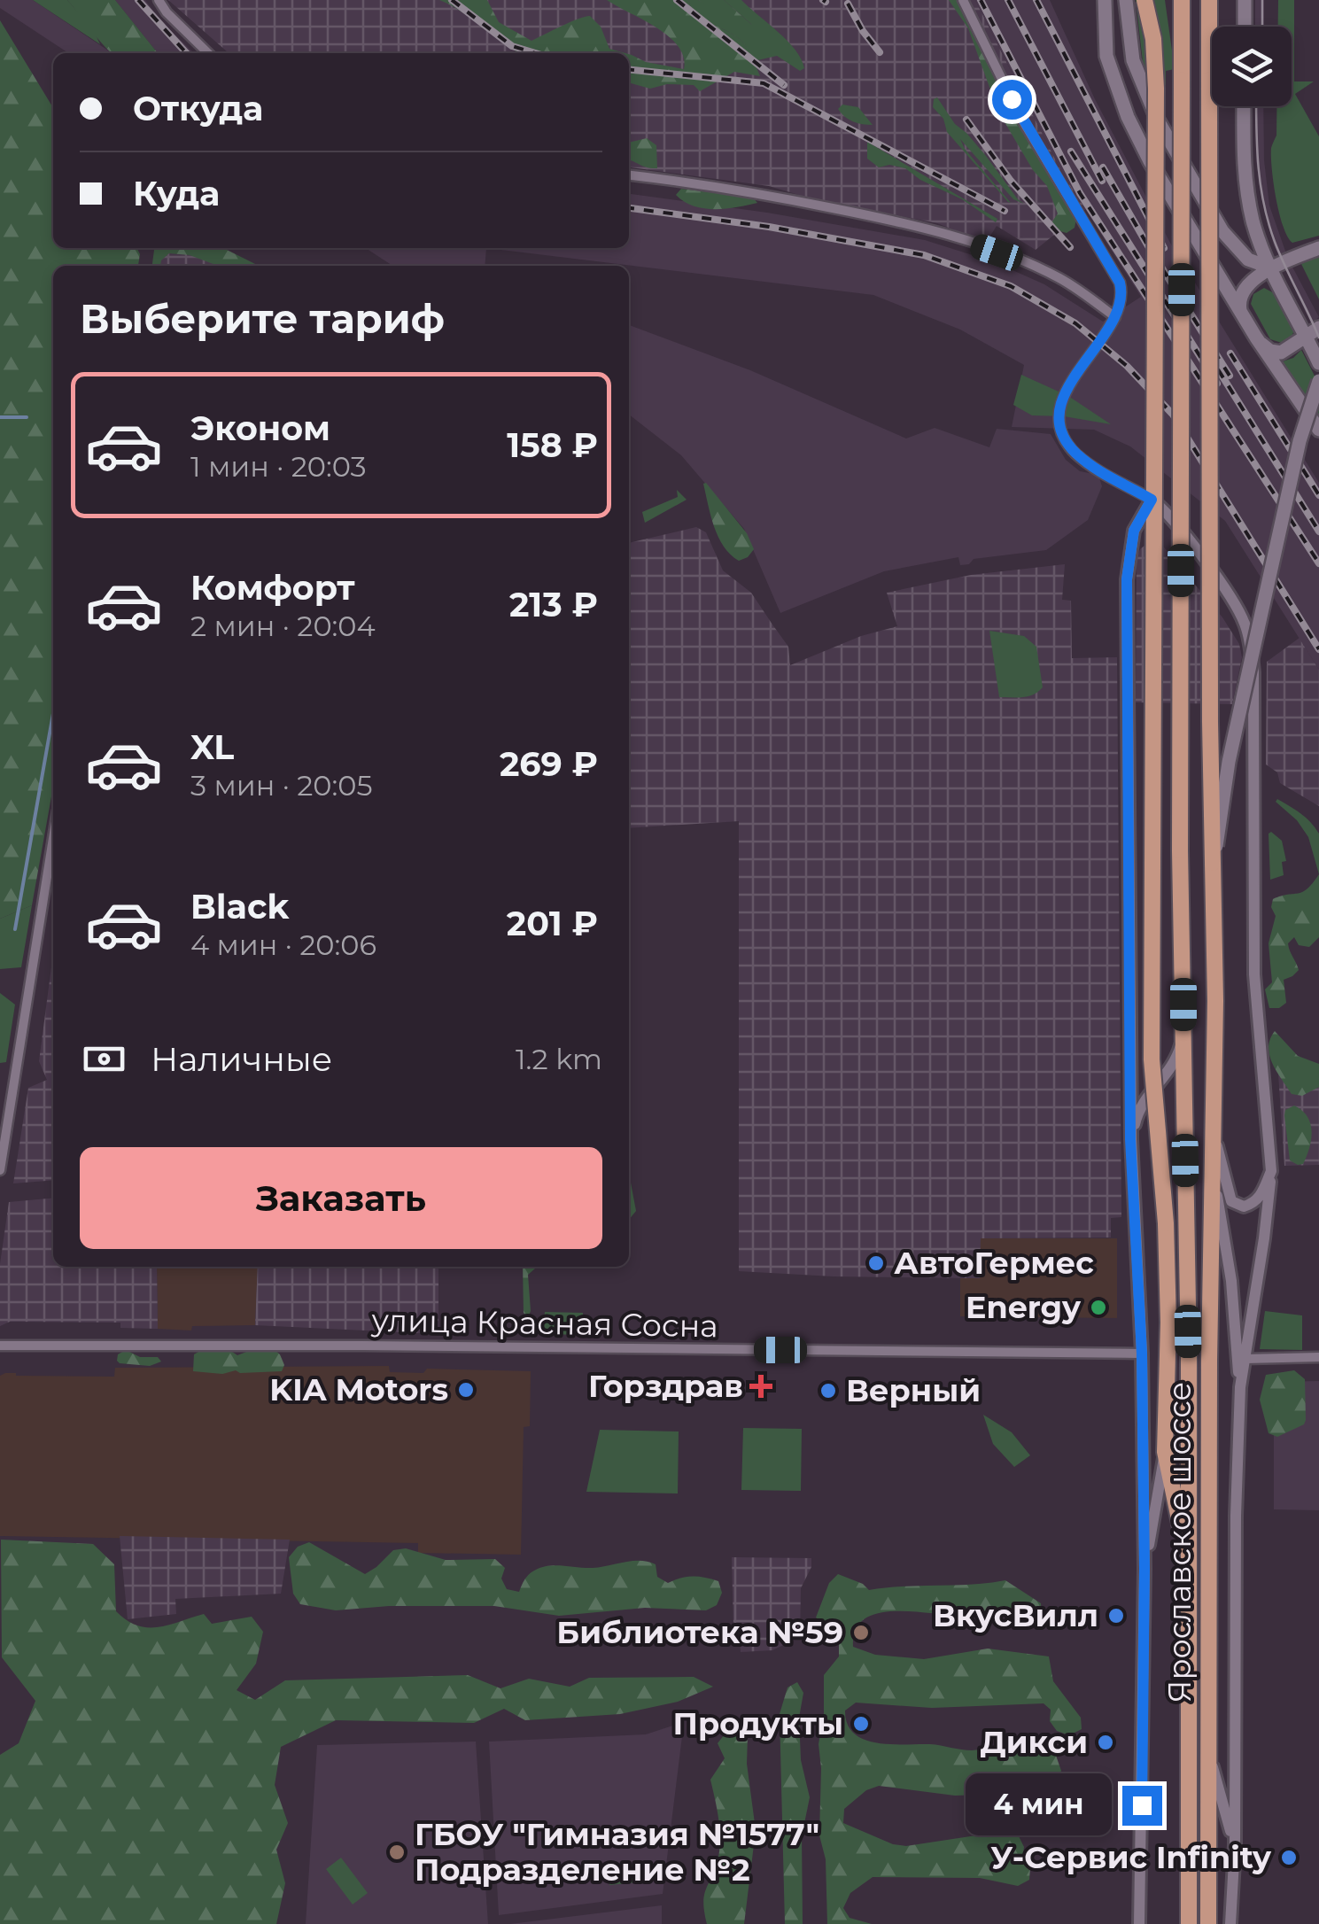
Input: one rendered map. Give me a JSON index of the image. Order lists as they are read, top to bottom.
{
  "streets": {
    "main road": ["Ярославское шоссе"],
    "street": ["улица Красная Сосна"]
  },
  "places": {
    "other": [
      "АвтоГермес",
      "Energy",
      "KIA Motors",
      "Верный",
      "ВкусВилл",
      "Библиотека №59",
      "Продукты",
      "Дикси",
      "ГБОУ \"Гимназия №1577\" Подразделение №2",
      "У-Сервис Infinity"
    ],
    "health": ["Горздрав"]
  },
  "page": {
    "banner": ["Откуда", "Куда"],
    "heading": "Выберите тариф",
    "list": [
      {
        "name": "Эконом",
        "note": "1 мин · 20:03",
        "value": "158 ₽"
      },
      {
        "name": "Комфорт",
        "note": "2 мин · 20:04",
        "value": "213 ₽"
      },
      {
        "name": "XL",
        "note": "3 мин · 20:05",
        "value": "269 ₽"
      },
      {
        "name": "Black",
        "note": "4 мин · 20:06",
        "value": "201 ₽"
      }
    ],
    "pay": ["Наличные", "1.2 km"],
    "buttons": "Заказать",
    "bubble": "4 мин"
  }
}
